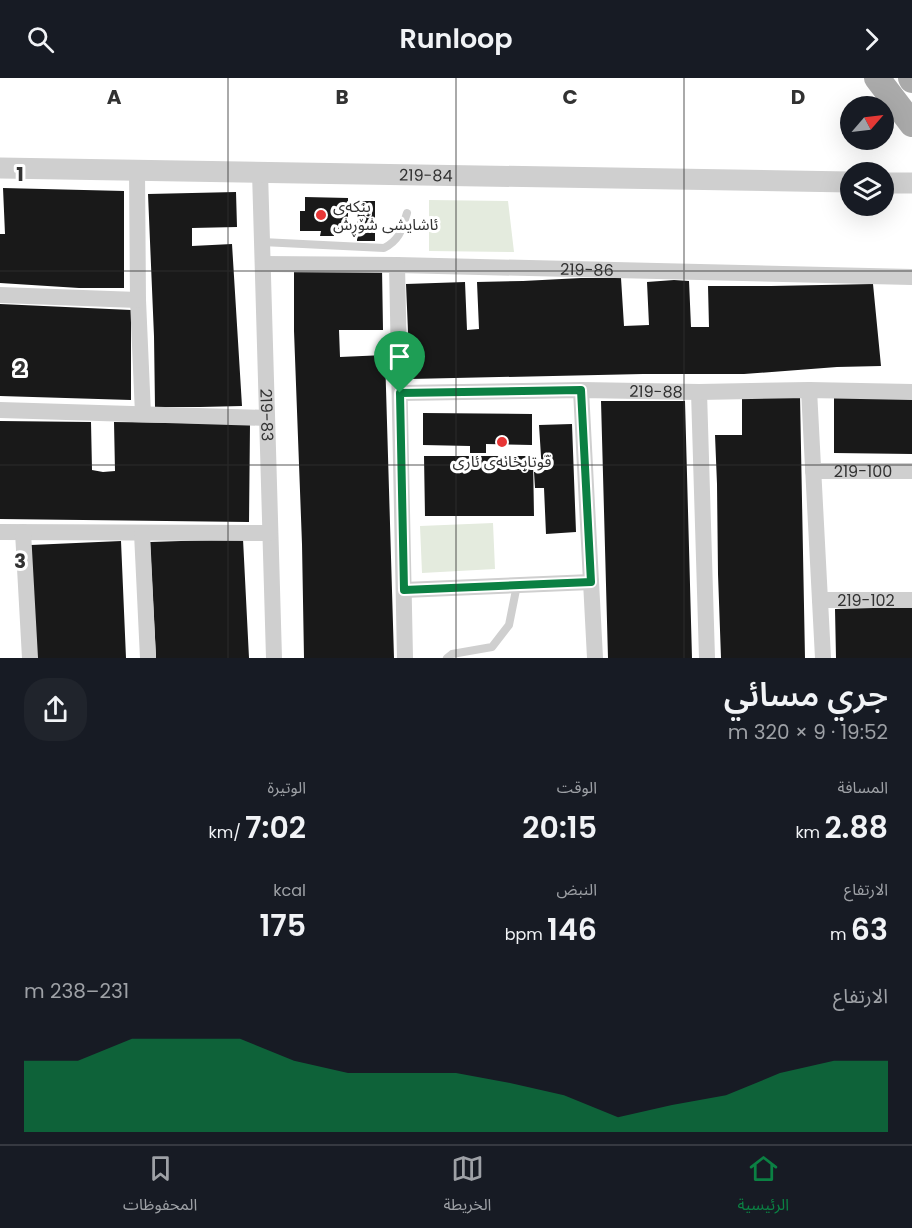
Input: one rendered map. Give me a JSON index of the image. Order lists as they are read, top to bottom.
{
  "streets": {
    "street": [
      "219-84",
      "219-86",
      "219-88",
      "219-83",
      "219-100",
      "219-102"
    ]
  },
  "crossings": [
    ["219-84", "219-83"],
    ["219-86", "219-83"]
  ],
  "places": ["بنکەی ئاشایشی شۆڕش", "قوتابخانەی ئاری"],
  "north": "top right",
  "page": {
    "header": "Runloop",
    "heading": ["جري مسائي", "19:52 · 9 × 320 m"],
    "stats": [
      ["المسافة", "2.88 km"],
      ["الوقت", "20:15"],
      ["الوتيرة", "7:02 /km"],
      ["الارتفاع", "63 m"],
      ["النبض", "146 bpm"],
      ["kcal", "175"]
    ],
    "chart": ["الارتفاع", "231–238 m"],
    "tabs": ["الرئيسية", "الخريطة", "المحفوظات"]
  },
  "grid": {
    "columns": [
      "A",
      "B",
      "C",
      "D"
    ],
    "rows": ["1", "2", "3"]
  }
}
